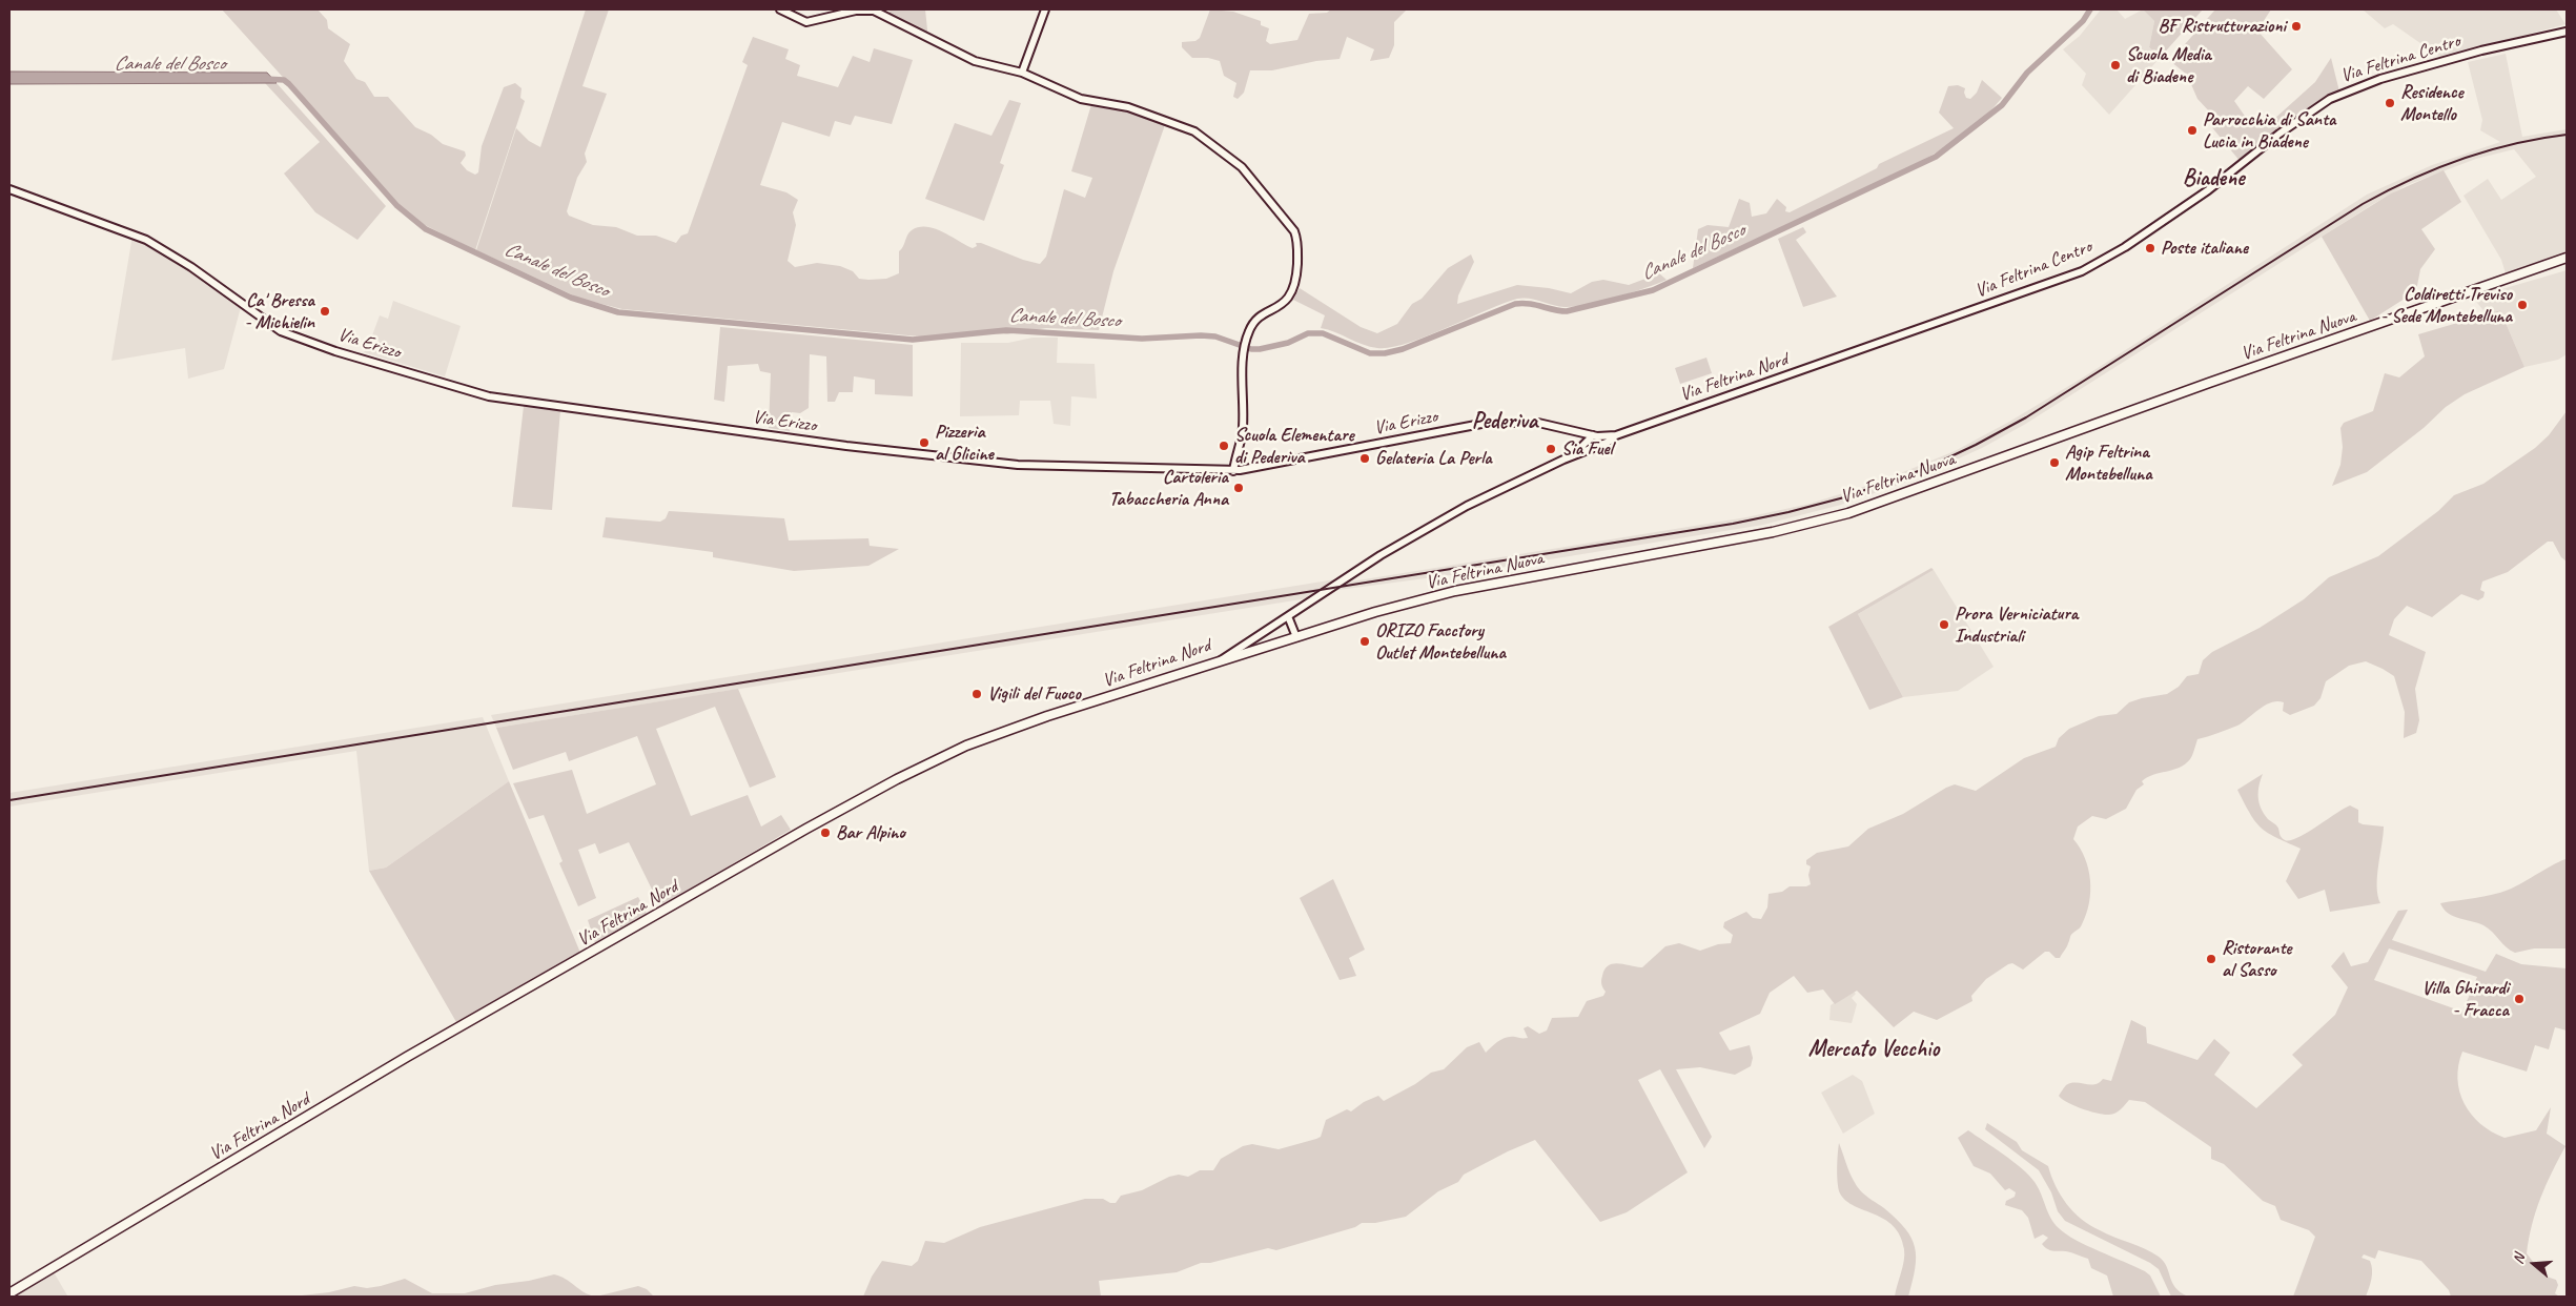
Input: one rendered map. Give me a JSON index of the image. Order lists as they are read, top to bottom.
{
  "streets": {
    "main road": [
      "Via Feltrina Centro",
      "Via Feltrina Nuova",
      "Via Erizzo",
      "Via Feltrina Nord"
    ]
  },
  "crossings": [
    ["Via Feltrina Centro", "Via Feltrina Nord"],
    ["Via Feltrina Nuova", "Via Feltrina Nord"],
    ["Via Erizzo", "Via Feltrina Nord"]
  ],
  "districts": ["Biadene", "Pederiva", "Mercato Vecchio"],
  "water": ["Canale del Bosco"],
  "places": [
    "BF Ristrutturazioni",
    "Scuola Media di Biadene",
    "Residence Montello",
    "Parrocchia di Santa Lucia in Biadene",
    "Poste italiane",
    "Coldiretti Treviso - Sede Montebelluna",
    "Ca' Bressa - Michielin",
    "Pizzeria al Glicine",
    "Scuola Elementare di Pederiva",
    "Sia Fuel",
    "Gelateria La Perla",
    "Agip Feltrina Montebelluna",
    "Cartoleria Tabaccheria Anna",
    "Prora Verniciatura Industriali",
    "ORIZO Facctory Outlet Montebelluna",
    "Vigili del Fuoco",
    "Bar Alpino",
    "Ristorante al Sasso",
    "Villa Ghirardi - Fracca"
  ],
  "north": "left"
}
